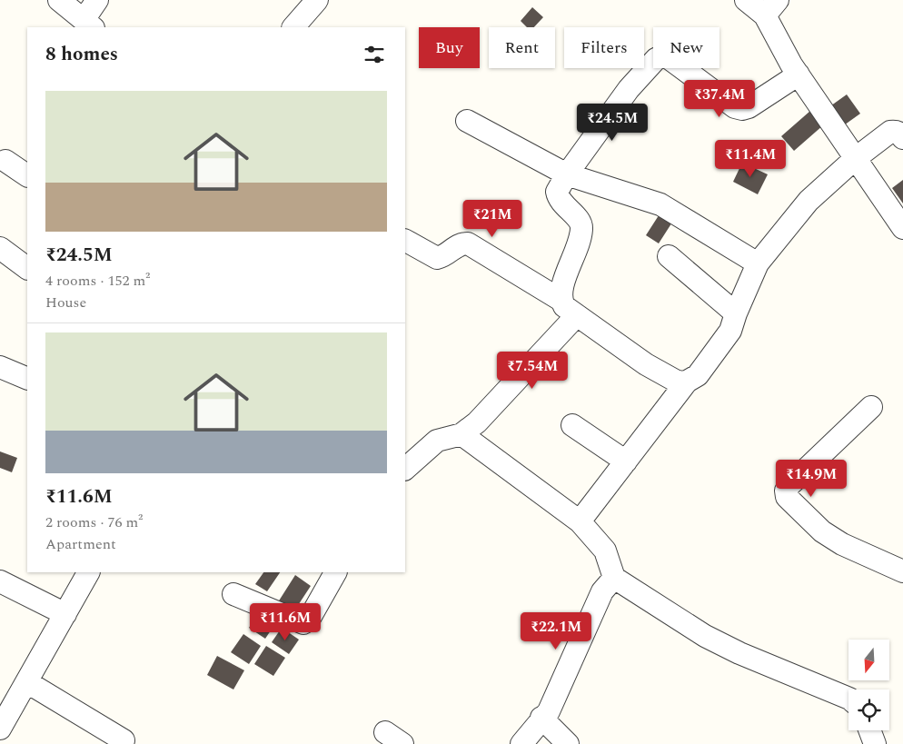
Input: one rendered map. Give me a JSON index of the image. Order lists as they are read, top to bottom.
{
  "north": "bottom",
  "page": {
    "chip": [
      "Buy",
      "Rent",
      "Filters",
      "New"
    ],
    "heading": "8 homes",
    "price": [
      "₹37.4M",
      "₹24.5M",
      "₹11.4M",
      "₹21M",
      "₹7.54M",
      "₹14.9M",
      "₹11.6M",
      "₹22.1M"
    ],
    "list": [
      {
        "name": "₹24.5M",
        "note": "4 rooms · 152 m² · House"
      },
      {
        "name": "₹11.6M",
        "note": "2 rooms · 76 m² · Apartment"
      }
    ]
  }
}
